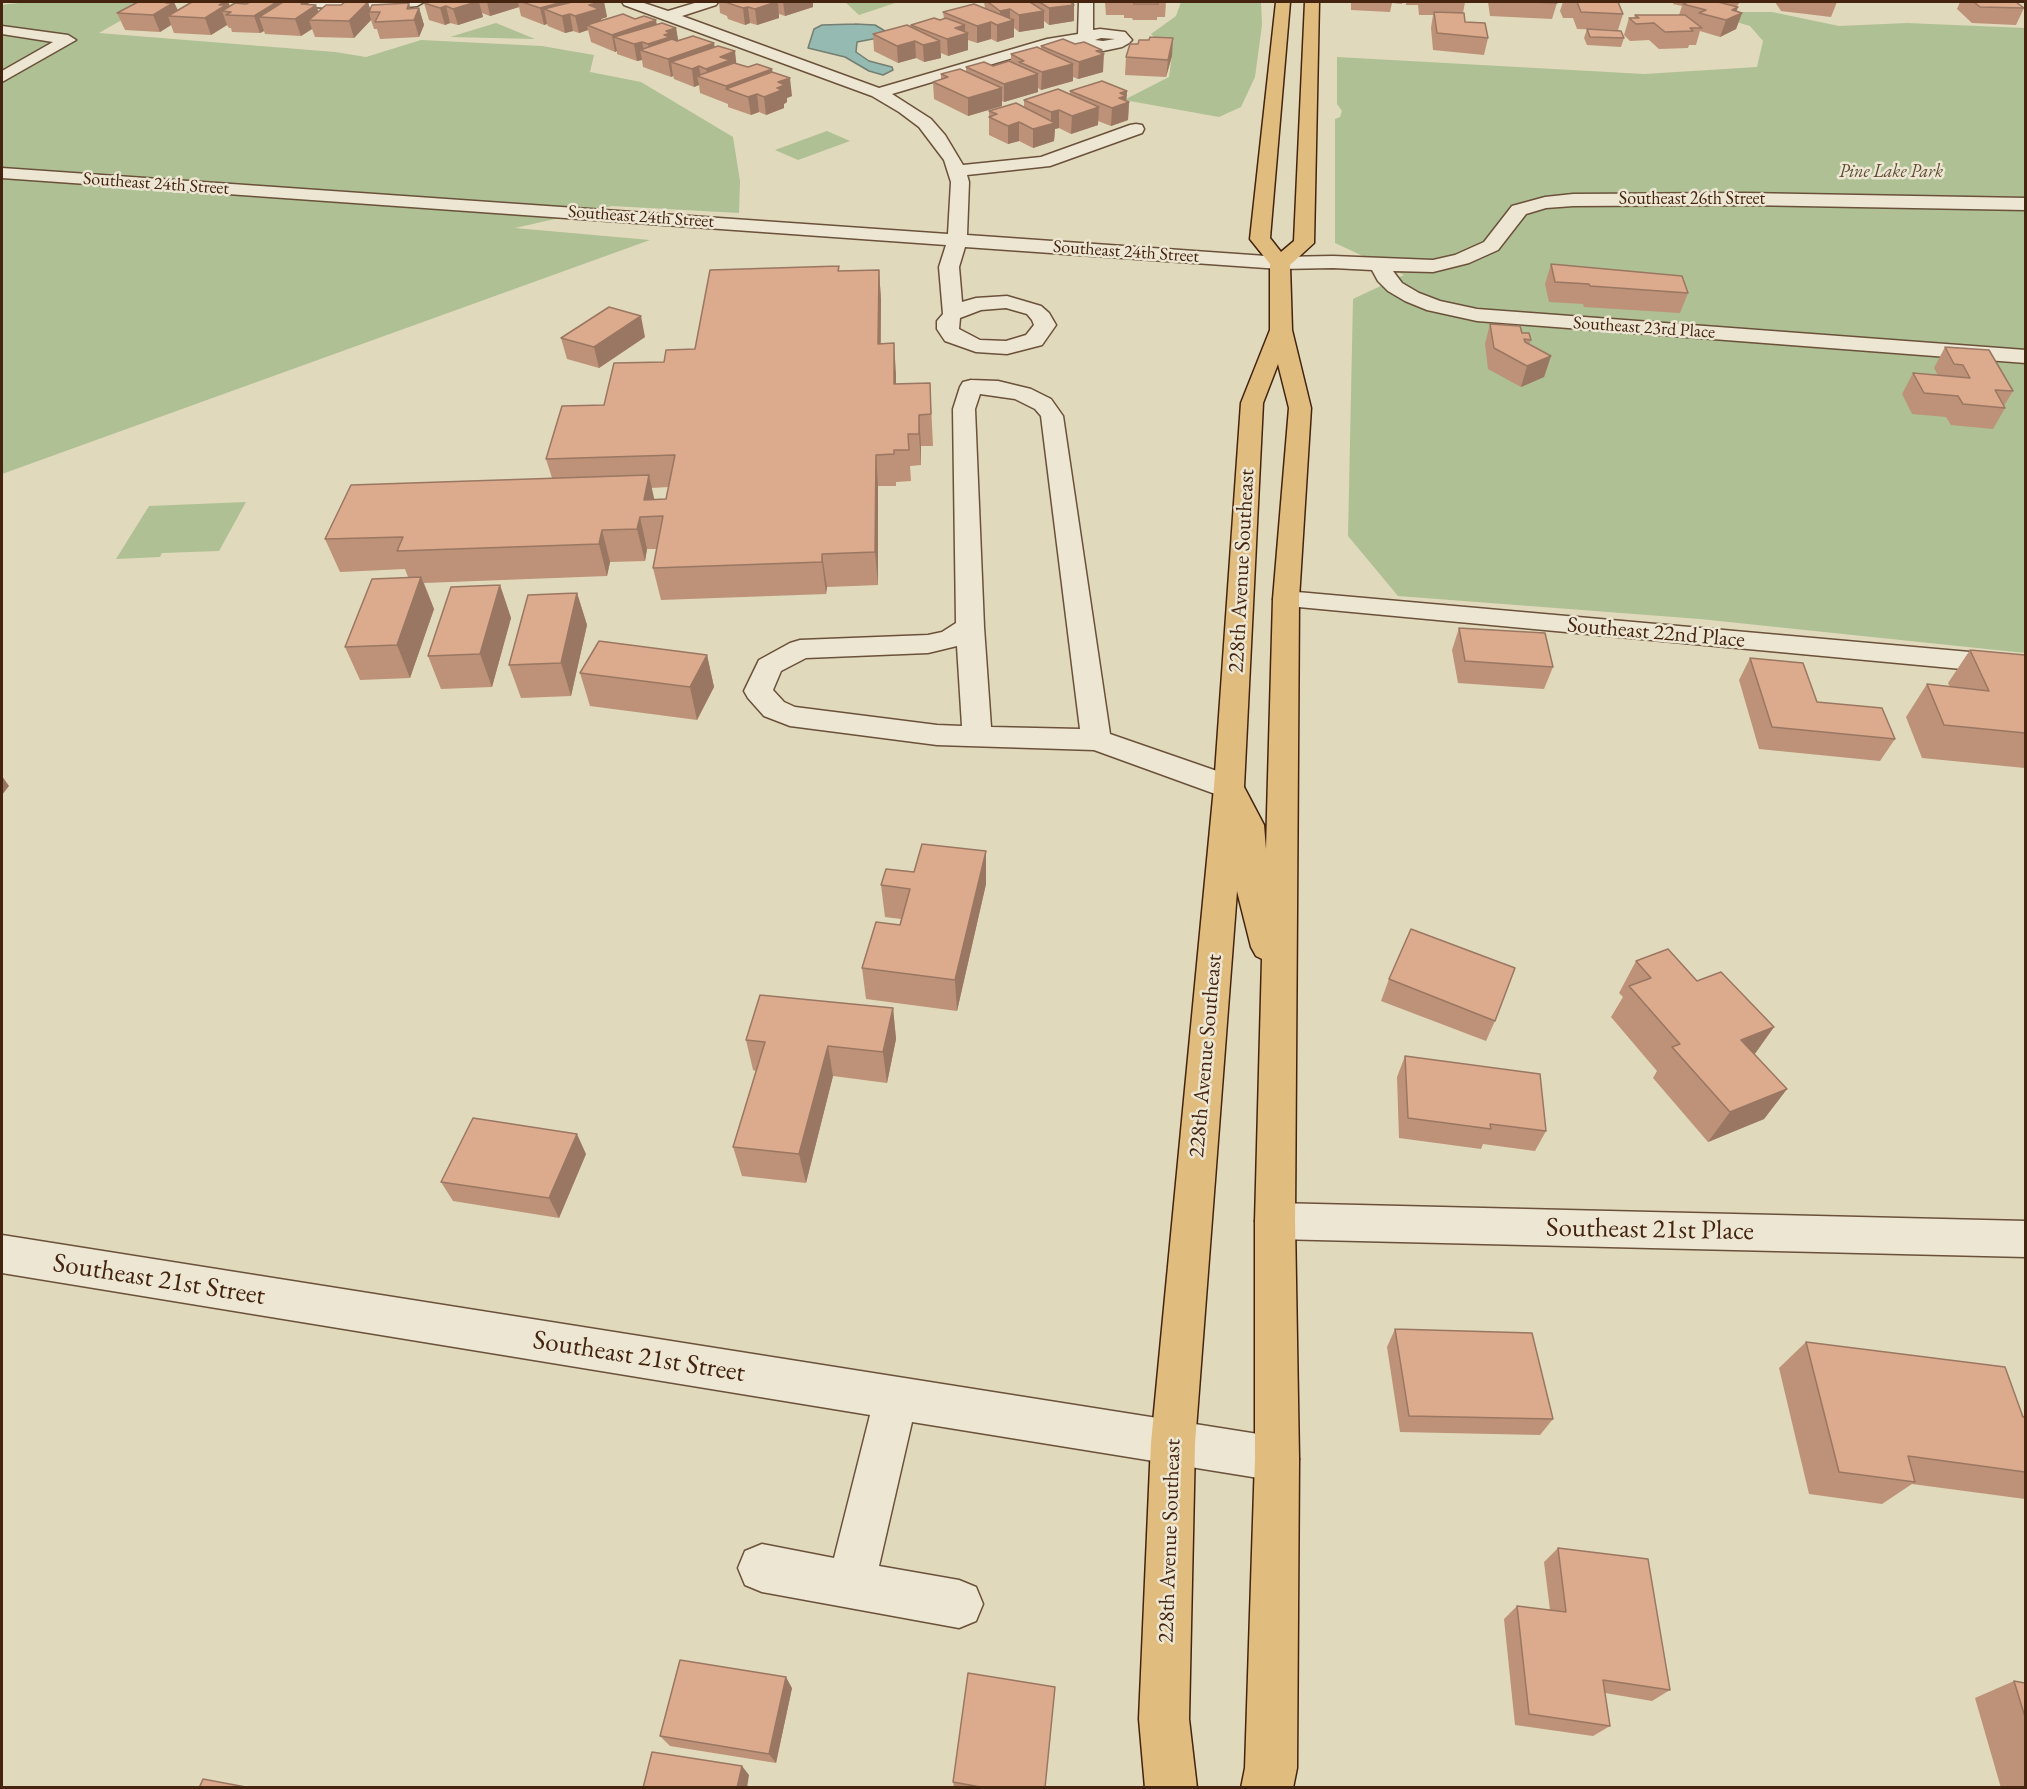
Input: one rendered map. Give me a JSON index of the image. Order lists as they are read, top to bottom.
{
  "streets": {
    "main road": ["228th Avenue Southeast"],
    "street": [
      "Southeast 24th Street",
      "Southeast 26th Street",
      "Southeast 23rd Place",
      "Southeast 22nd Place",
      "Southeast 21st Place",
      "Southeast 21st Street"
    ]
  },
  "crossings": [
    ["Southeast 24th Street", "228th Avenue Southeast"],
    ["Southeast 26th Street", "Southeast 23rd Place"],
    ["228th Avenue Southeast", "Southeast 22nd Place"],
    ["228th Avenue Southeast", "Southeast 21st Place"],
    ["228th Avenue Southeast", "Southeast 21st Street"]
  ],
  "parks": ["Pine Lake Park"]
}
